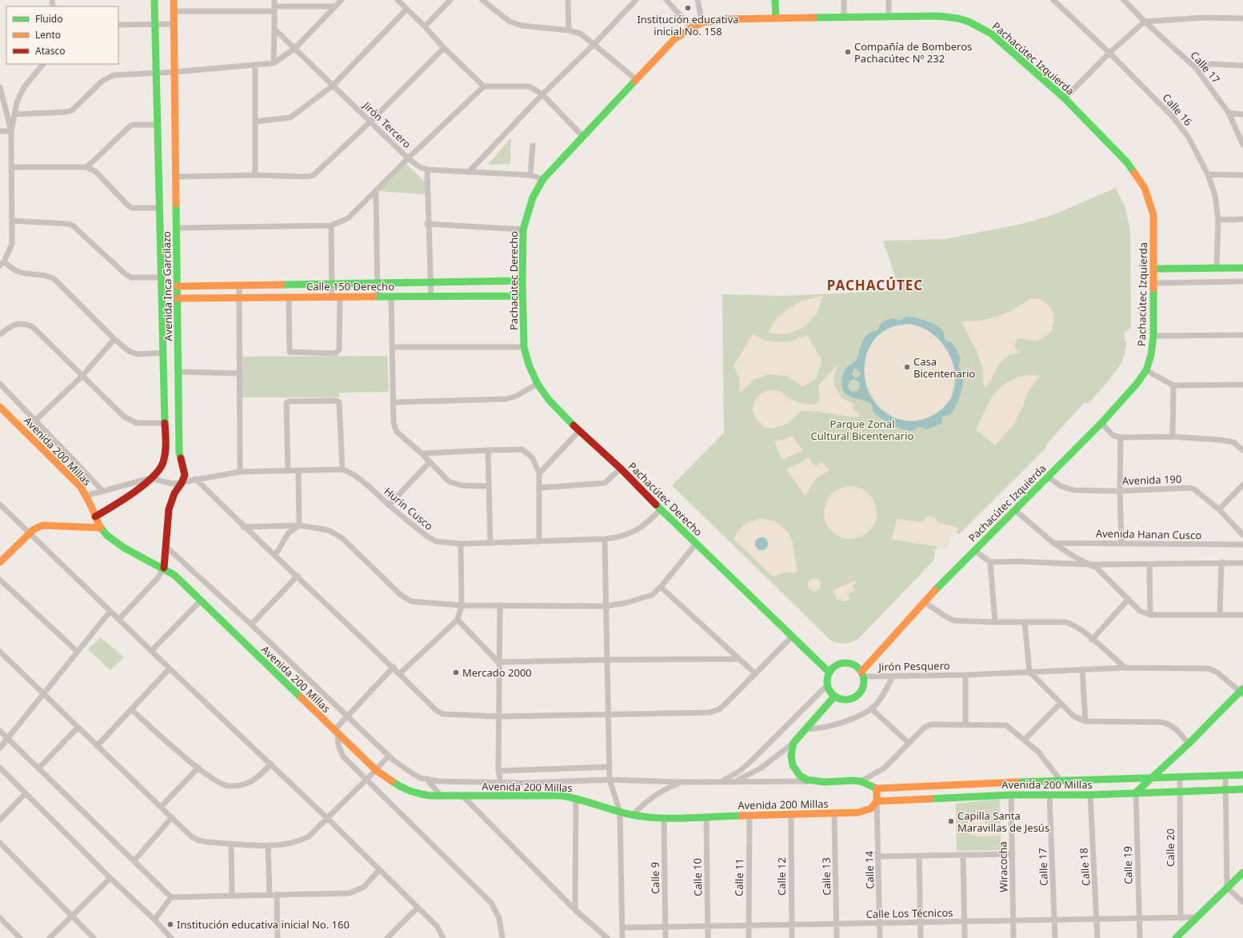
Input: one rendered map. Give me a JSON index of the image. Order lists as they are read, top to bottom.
{
  "streets": {
    "main road": [
      "Pachacútec Izquierda",
      "Pachacútec Derecho",
      "Avenida Inca Garcilazo",
      "Calle 150 Derecho",
      "Avenida 200 Millas"
    ],
    "street": [
      "Calle 17",
      "Calle 16",
      "Jirón Tercero",
      "Avenida 190",
      "Hurin Cusco",
      "Avenida Hanan Cusco",
      "Jirón Pesquero",
      "Calle 20",
      "Calle 19",
      "Wiracocha",
      "Calle 18",
      "Calle 14",
      "Calle 12",
      "Calle 13",
      "Calle 10",
      "Calle 11",
      "Calle 9",
      "Calle Los Técnicos"
    ]
  },
  "crossings": [
    ["Pachacútec Izquierda", "Pachacútec Derecho"],
    ["Pachacútec Izquierda", "Avenida 190"],
    ["Pachacútec Izquierda", "Jirón Pesquero"],
    ["Calle 17", "Avenida 200 Millas"],
    ["Calle 17", "Calle Los Técnicos"],
    ["Jirón Tercero", "Pachacútec Derecho"],
    ["Pachacútec Derecho", "Calle 150 Derecho"],
    ["Pachacútec Derecho", "Hurin Cusco"],
    ["Pachacútec Derecho", "Jirón Pesquero"],
    ["Avenida Inca Garcilazo", "Calle 150 Derecho"],
    ["Avenida Inca Garcilazo", "Avenida 200 Millas"],
    ["Avenida Inca Garcilazo", "Hurin Cusco"],
    ["Avenida 200 Millas", "Calle 20"],
    ["Avenida 200 Millas", "Calle 19"],
    ["Avenida 200 Millas", "Wiracocha"],
    ["Avenida 200 Millas", "Calle 18"],
    ["Avenida 200 Millas", "Calle 14"],
    ["Avenida 200 Millas", "Calle 12"],
    ["Avenida 200 Millas", "Calle 13"],
    ["Avenida 200 Millas", "Calle 10"],
    ["Avenida 200 Millas", "Calle 11"],
    ["Avenida 200 Millas", "Calle 9"],
    ["Calle 20", "Calle Los Técnicos"],
    ["Calle 19", "Calle Los Técnicos"],
    ["Wiracocha", "Calle Los Técnicos"],
    ["Calle 18", "Calle Los Técnicos"],
    ["Calle 14", "Calle Los Técnicos"],
    ["Calle 12", "Calle Los Técnicos"],
    ["Calle 13", "Calle Los Técnicos"],
    ["Calle 10", "Calle Los Técnicos"],
    ["Calle 11", "Calle Los Técnicos"],
    ["Calle 9", "Calle Los Técnicos"]
  ],
  "districts": ["PACHACÚTEC"],
  "parks": ["Parque Zonal Cultural Bicentenario"],
  "places": [
    "Institución educativa inicial No. 158",
    "Compañía de Bomberos Pachacútec Nº 232",
    "Casa Bicentenario",
    "Mercado 2000",
    "Capilla Santa Maravillas de Jesús",
    "Institución educativa inicial No. 160"
  ],
  "legend": ["Fluido", "Lento", "Atasco"]
}
